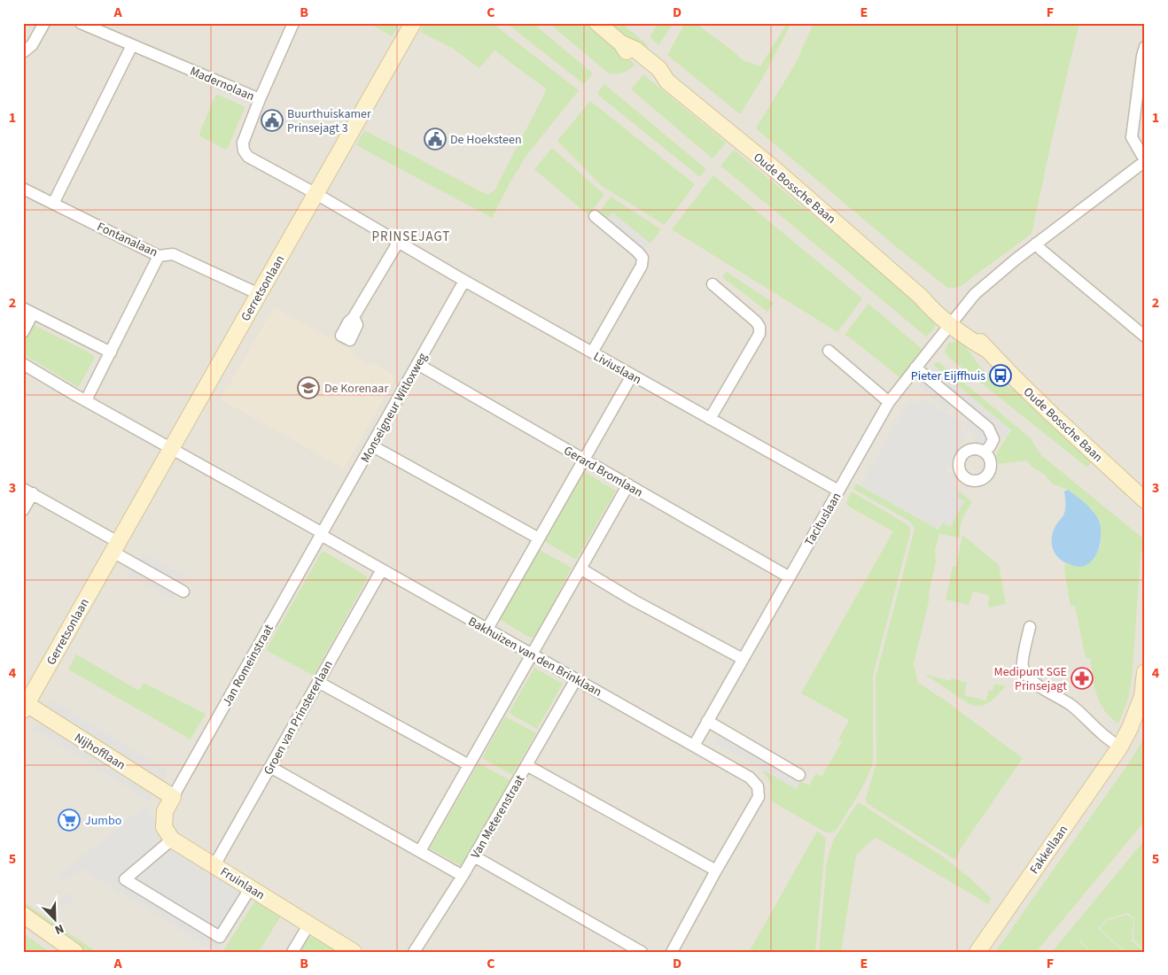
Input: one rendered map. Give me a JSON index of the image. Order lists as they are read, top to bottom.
{
  "streets": {
    "street": [
      "Madernolaan",
      "Oude Bossche Baan",
      "Fontanalaan",
      "Gerretsonlaan",
      "Liviuslaan",
      "Monseigneur Witloxweg",
      "Gerard Bromlaan",
      "Tacituslaan",
      "Bakhuizen van den Brinklaan",
      "Jan Romeinstraat",
      "Groen van Prinstererlaan",
      "Nijhofflaan",
      "Van Meterenstraat",
      "Fakkellaan",
      "Fruinlaan"
    ]
  },
  "crossings": [
    ["Madernolaan", "Gerretsonlaan"],
    ["Madernolaan", "Liviuslaan"],
    ["Oude Bossche Baan", "Tacituslaan"],
    ["Fontanalaan", "Gerretsonlaan"],
    ["Gerretsonlaan", "Liviuslaan"],
    ["Gerretsonlaan", "Bakhuizen van den Brinklaan"],
    ["Gerretsonlaan", "Nijhofflaan"],
    ["Liviuslaan", "Monseigneur Witloxweg"],
    ["Liviuslaan", "Tacituslaan"],
    ["Monseigneur Witloxweg", "Gerard Bromlaan"],
    ["Monseigneur Witloxweg", "Bakhuizen van den Brinklaan"],
    ["Monseigneur Witloxweg", "Jan Romeinstraat"],
    ["Gerard Bromlaan", "Tacituslaan"],
    ["Tacituslaan", "Bakhuizen van den Brinklaan"],
    ["Bakhuizen van den Brinklaan", "Jan Romeinstraat"],
    ["Bakhuizen van den Brinklaan", "Groen van Prinstererlaan"],
    ["Bakhuizen van den Brinklaan", "Van Meterenstraat"],
    ["Jan Romeinstraat", "Nijhofflaan"],
    ["Groen van Prinstererlaan", "Fruinlaan"]
  ],
  "districts": ["PRINSEJAGT"],
  "places": {
    "public building": ["Buurthuiskamer Prinsejagt 3", "De Hoeksteen"],
    "bus stop": ["Pieter Eijffhuis"],
    "school or university": ["De Korenaar"],
    "pharmacy": ["Medipunt SGE Prinsejagt"],
    "supermarket": ["Jumbo"]
  },
  "north": "bottom right",
  "grid": {
    "columns": [
      "A",
      "B",
      "C",
      "D",
      "E",
      "F"
    ],
    "rows": [
      "1",
      "2",
      "3",
      "4",
      "5"
    ]
  }
}
